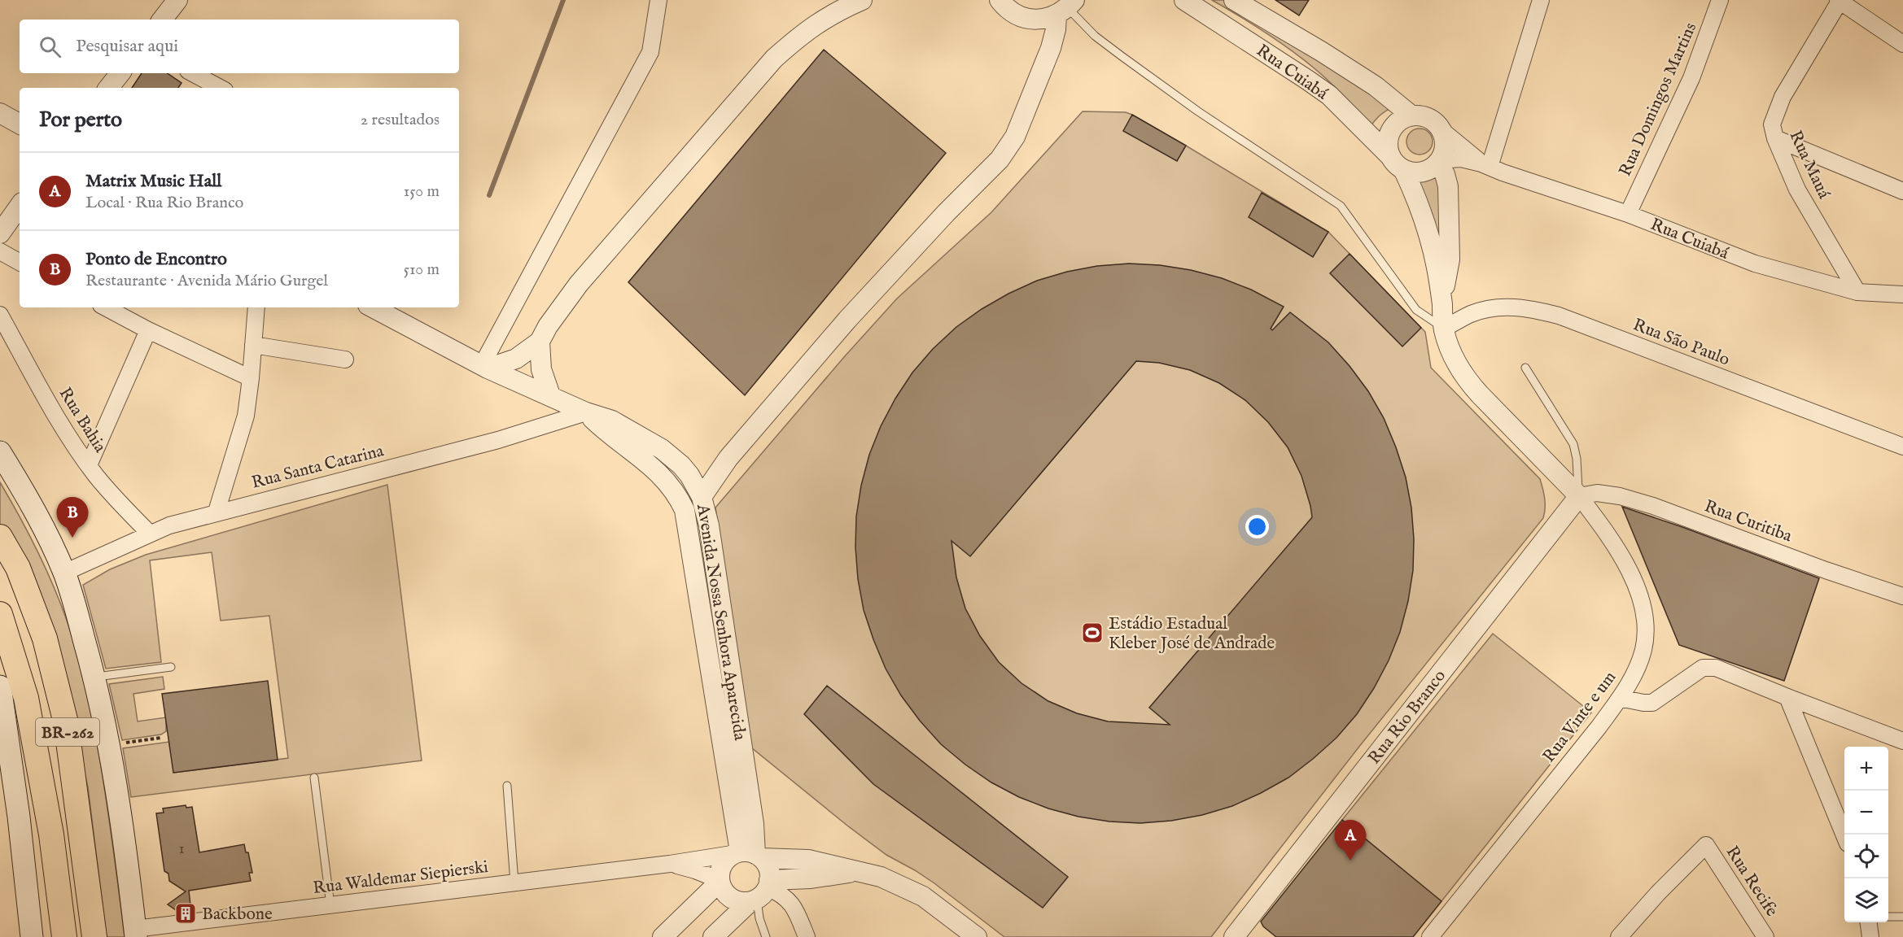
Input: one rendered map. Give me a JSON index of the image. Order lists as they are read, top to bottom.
{
  "streets": {
    "main road": ["BR-262"],
    "street": [
      "Rua Cuiabá",
      "Rua Domingos Martins",
      "Rua Mauá",
      "Rua São Paulo",
      "Rua Bahia",
      "Rua Santa Catarina",
      "Rua Curitiba",
      "Avenida Nossa Senhora Aparecida",
      "Rua Rio Branco",
      "Rua Vinte e um",
      "Rua Waldemar Siepierski",
      "Rua Recife"
    ]
  },
  "crossings": [
    ["Rua Cuiabá", "Rua Domingos Martins"],
    ["Rua Cuiabá", "Rua Mauá"],
    ["Rua Bahia", "Rua Santa Catarina"],
    ["Rua Santa Catarina", "Avenida Nossa Senhora Aparecida"],
    ["Rua Santa Catarina", "BR-262"],
    ["Rua Curitiba", "Rua Rio Branco"],
    ["Rua Curitiba", "Rua Vinte e um"],
    ["Avenida Nossa Senhora Aparecida", "Rua Waldemar Siepierski"],
    ["Rua Rio Branco", "Rua Vinte e um"],
    ["BR-262", "Rua Waldemar Siepierski"]
  ],
  "places": {
    "sports": ["Estádio Estadual Kleber José de Andrade"],
    "building": ["Backbone"]
  },
  "house_numbers": ["1"],
  "page": {
    "search": "Pesquisar aqui",
    "heading": ["Por perto", "2 resultados"],
    "list": [
      {
        "mark": "A",
        "name": "Matrix Music Hall",
        "note": "Local · Rua Rio Branco",
        "value": "150 m"
      },
      {
        "mark": "B",
        "name": "Ponto de Encontro",
        "note": "Restaurante · Avenida Mário Gurgel",
        "value": "510 m"
      }
    ],
    "pins": ["B", "A"],
    "map_buttons": ["+", "−"]
  }
}
